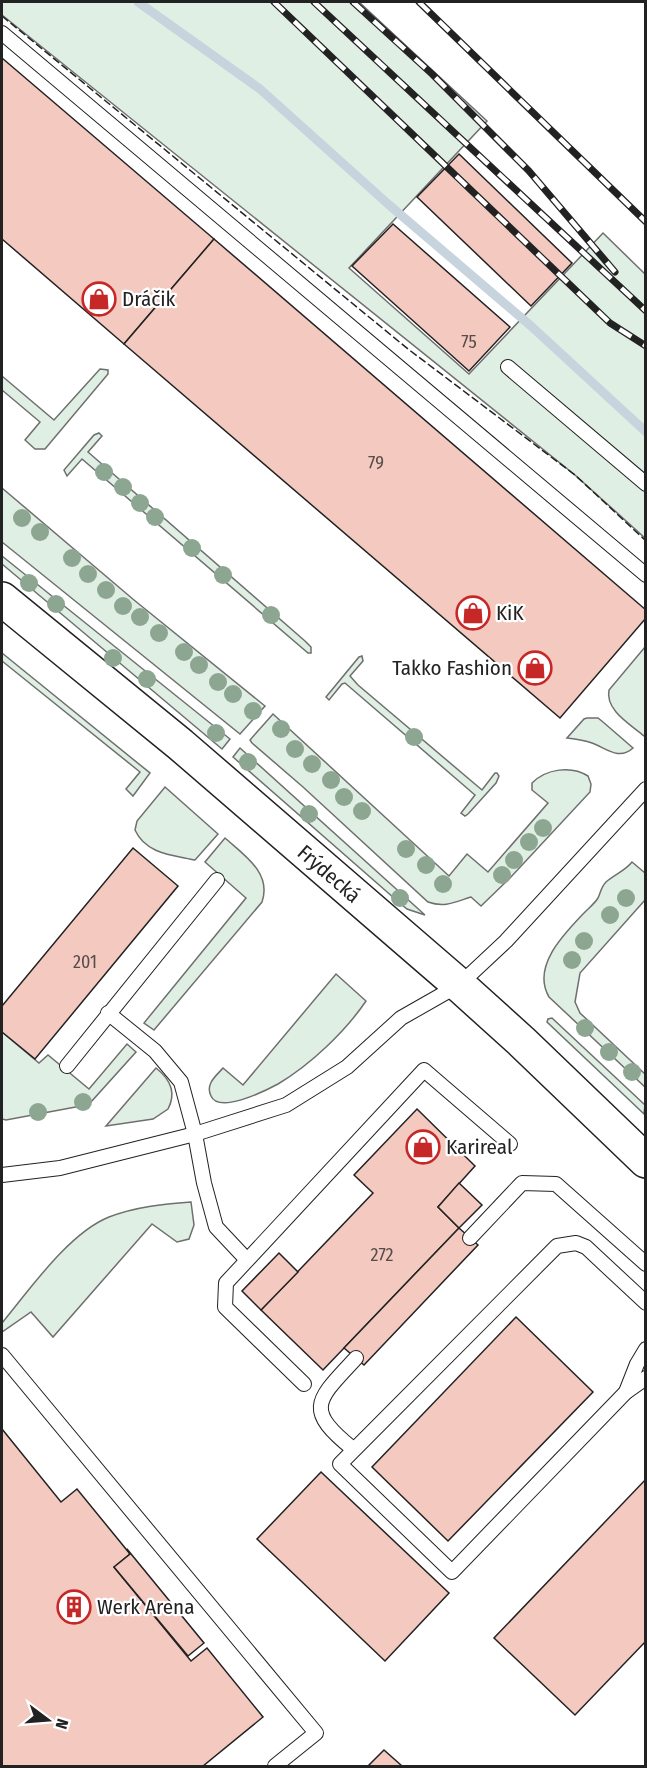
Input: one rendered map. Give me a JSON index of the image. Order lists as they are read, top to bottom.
{
  "streets": {
    "main road": ["Frýdecká"]
  },
  "places": {
    "shop": [
      "Dráčik",
      "KiK",
      "Takko Fashion",
      "Karireal"
    ],
    "building": ["Werk Arena"]
  },
  "house_numbers": [
    "75",
    "79",
    "201",
    "272"
  ],
  "north": "right"
}
